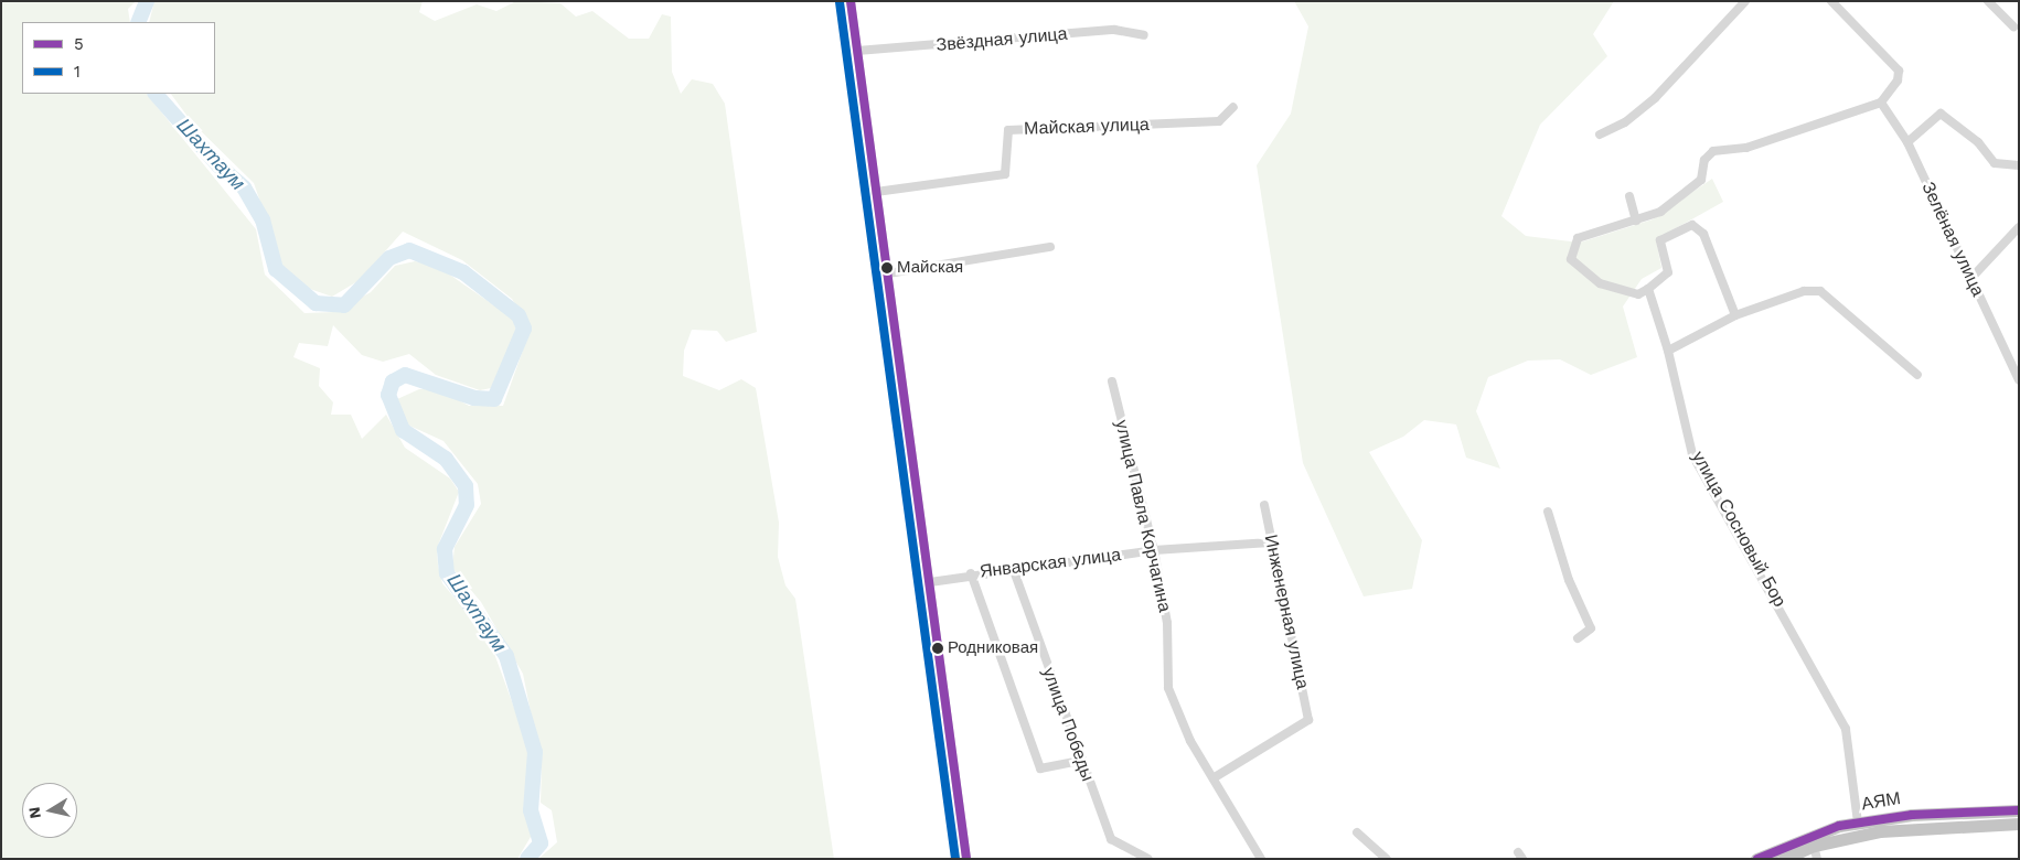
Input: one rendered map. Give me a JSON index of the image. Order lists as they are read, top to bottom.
{
  "streets": {
    "highway": ["АЯМ"],
    "street": [
      "Звёздная улица",
      "Майская улица",
      "Зелёная улица",
      "улица Павла Корчагина",
      "улица Сосновый Бор",
      "Январская улица",
      "Инженерная улица",
      "улица Победы"
    ]
  },
  "crossings": [
    ["улица Павла Корчагина", "Январская улица"],
    ["улица Павла Корчагина", "Инженерная улица"],
    ["улица Сосновый Бор", "АЯМ"],
    ["Январская улица", "Инженерная улица"],
    ["Январская улица", "улица Победы"]
  ],
  "water": ["Шахтаум"],
  "places": ["Майская", "Родниковая"],
  "lines": ["transit line 5", "transit line 1"],
  "legend": ["5", "1"],
  "north": "left"
}
